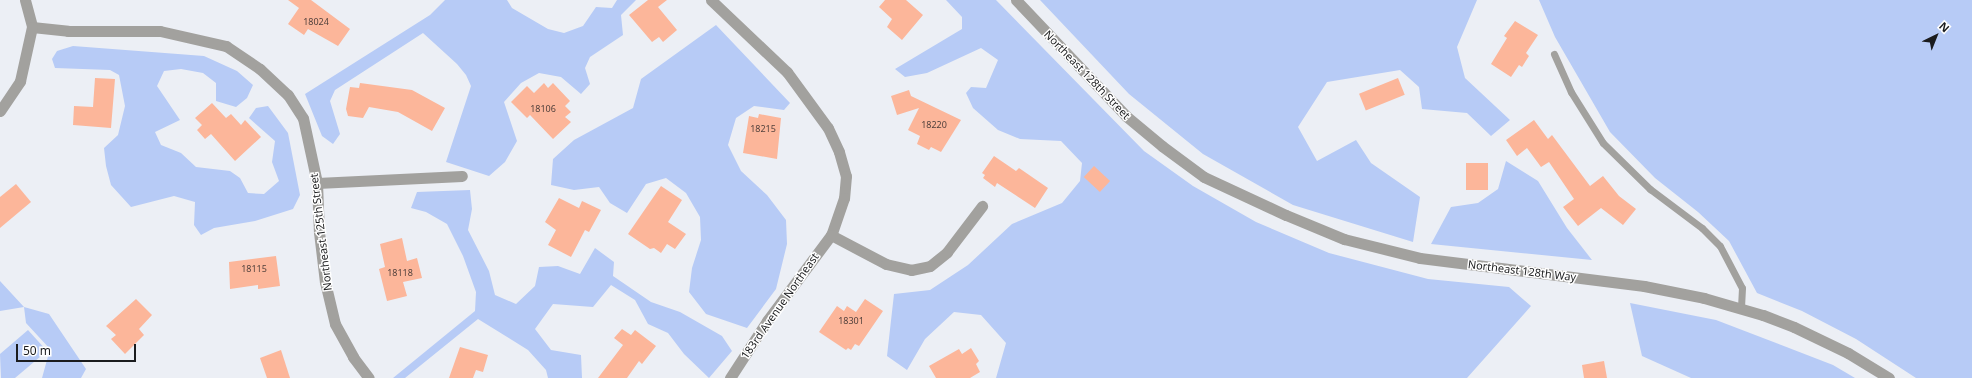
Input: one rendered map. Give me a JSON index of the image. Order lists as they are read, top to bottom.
{
  "streets": {
    "street": [
      "Northeast 128th Street",
      "Northeast 125th Street",
      "Northeast 128th Way",
      "183rd Avenue Northeast"
    ]
  },
  "crossings": [
    ["Northeast 128th Street", "Northeast 128th Way"]
  ],
  "house_numbers": [
    "18024",
    "18106",
    "18220",
    "18215",
    "18115",
    "18118",
    "18301"
  ],
  "scale_bar": "50 m",
  "north": "top right"
}
